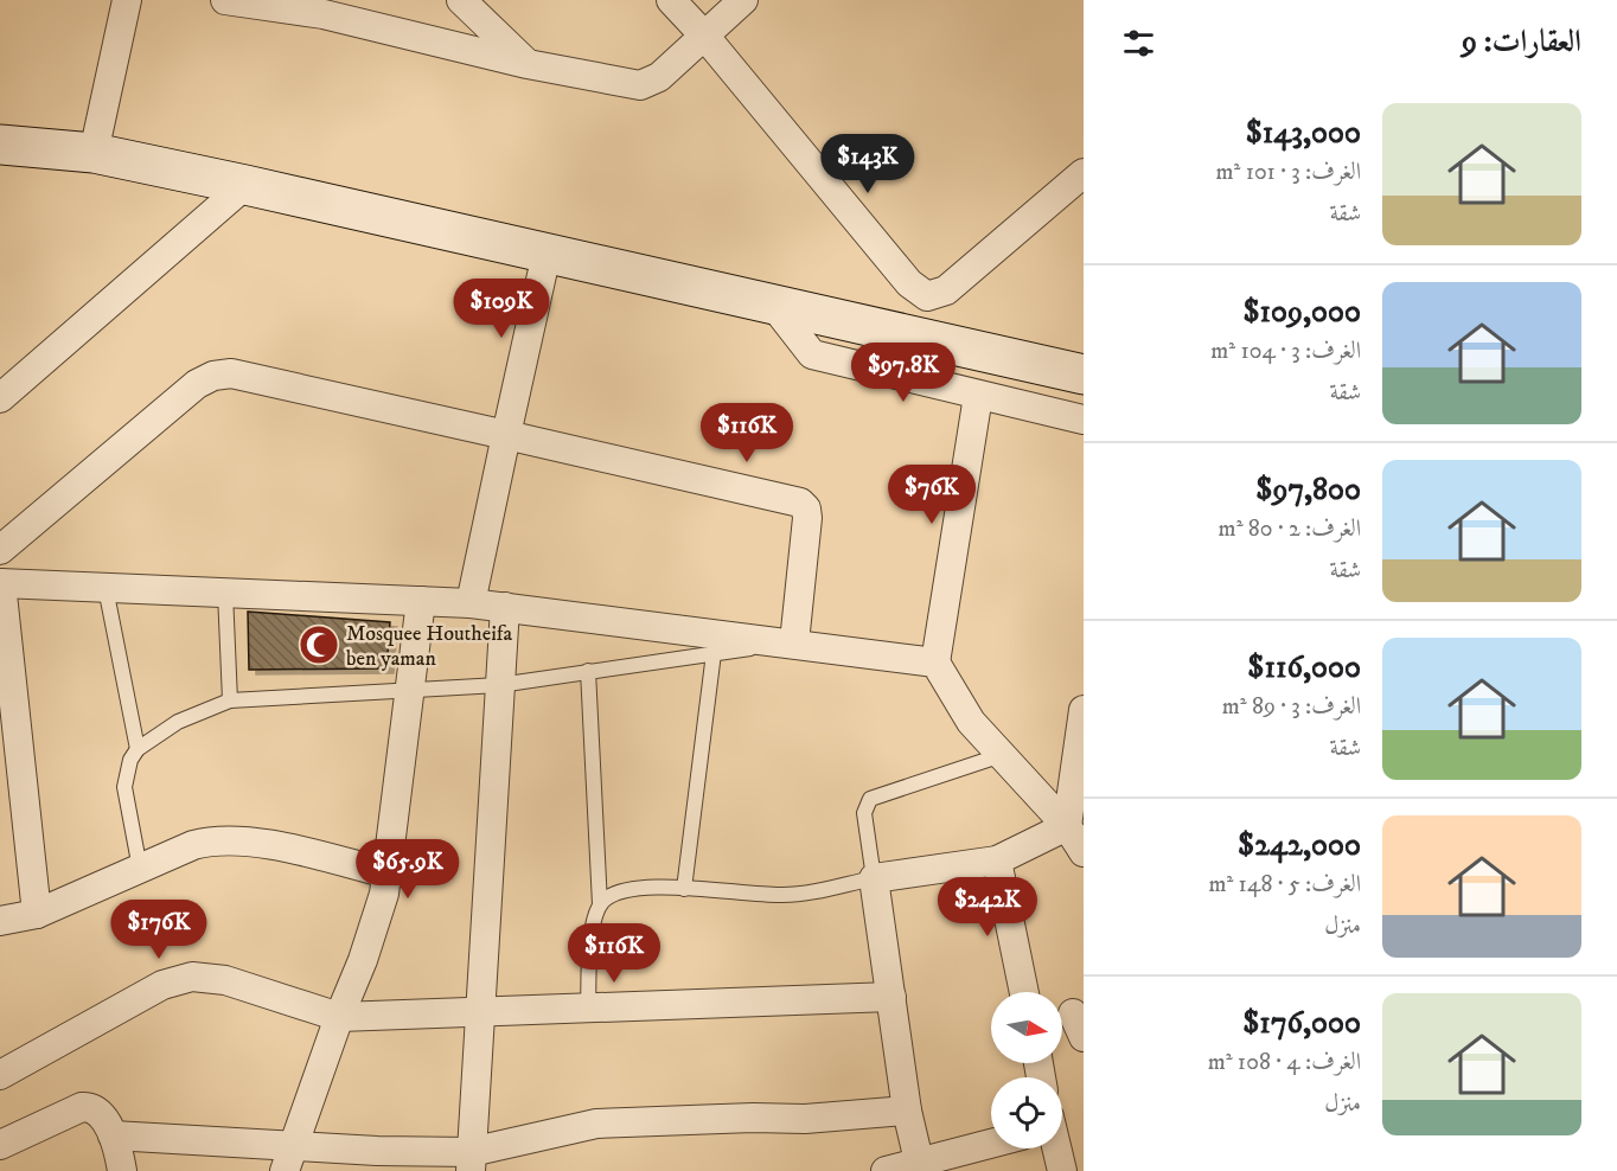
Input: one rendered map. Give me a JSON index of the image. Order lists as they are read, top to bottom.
{
  "places": {
    "mosque": ["Mosquee Houtheifa ben yaman"]
  },
  "north": "right",
  "page": {
    "heading": "العقارات: 9",
    "list": [
      {
        "name": "$143,000",
        "note": "الغرف: 3 · 101 m² · شقة"
      },
      {
        "name": "$109,000",
        "note": "الغرف: 3 · 104 m² · شقة"
      },
      {
        "name": "$97,800",
        "note": "الغرف: 2 · 80 m² · شقة"
      },
      {
        "name": "$116,000",
        "note": "الغرف: 3 · 89 m² · شقة"
      },
      {
        "name": "$242,000",
        "note": "الغرف: 5 · 148 m² · منزل"
      },
      {
        "name": "$176,000",
        "note": "الغرف: 4 · 108 m² · منزل"
      }
    ],
    "price": [
      "$143K",
      "$109K",
      "$97.8K",
      "$116K",
      "$76K",
      "$65.9K",
      "$242K",
      "$176K",
      "$116K"
    ]
  }
}
